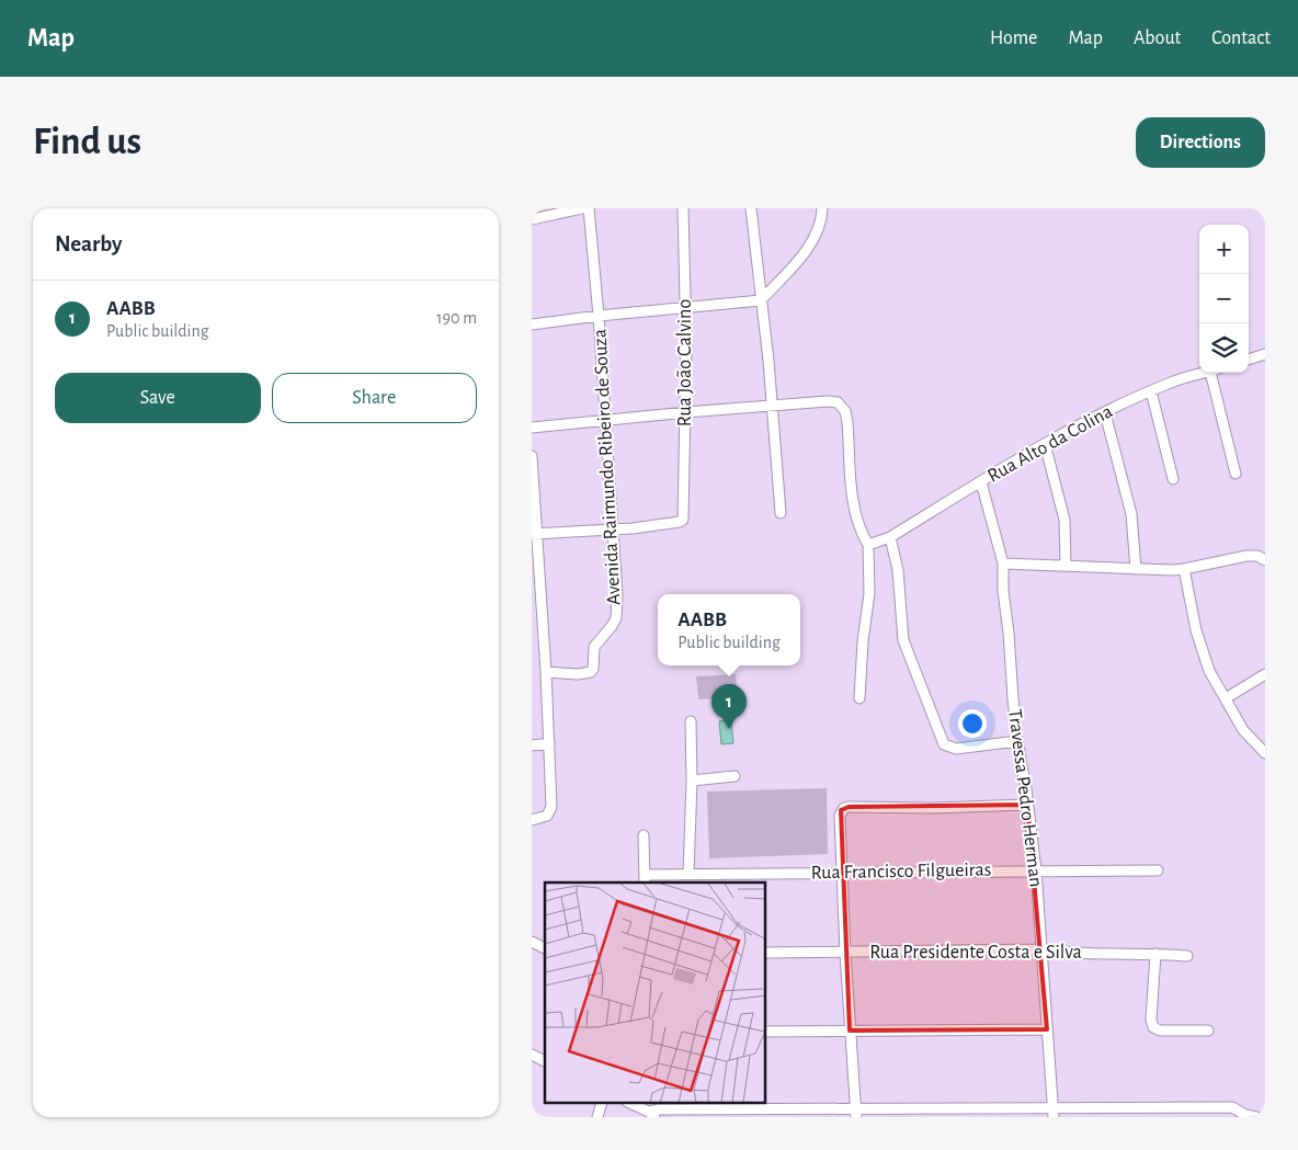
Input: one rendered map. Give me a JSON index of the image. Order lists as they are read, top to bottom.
{
  "streets": {
    "street": [
      "Rua João Calvino",
      "Rua Alto da Colina",
      "Avenida Raimundo Ribeiro de Souza",
      "Travessa Pedro Herman",
      "Rua Francisco Filgueiras",
      "Rua Presidente Costa e Silva"
    ]
  },
  "crossings": [
    ["Rua João Calvino", "Avenida Raimundo Ribeiro de Souza"],
    ["Rua Alto da Colina", "Travessa Pedro Herman"],
    ["Travessa Pedro Herman", "Rua Francisco Filgueiras"],
    ["Travessa Pedro Herman", "Rua Presidente Costa e Silva"]
  ],
  "page": {
    "header": "Map",
    "nav": [
      "Home",
      "Map",
      "About",
      "Contact"
    ],
    "buttons": [
      "Directions",
      ["Save", "Share"]
    ],
    "title": "Find us",
    "heading": "Nearby",
    "map_buttons": ["+", "−"],
    "list": [
      {
        "mark": "1",
        "name": "AABB",
        "note": "Public building",
        "value": "190 m"
      }
    ],
    "popup": ["AABB", "Public building"],
    "pins": "1"
  }
}
